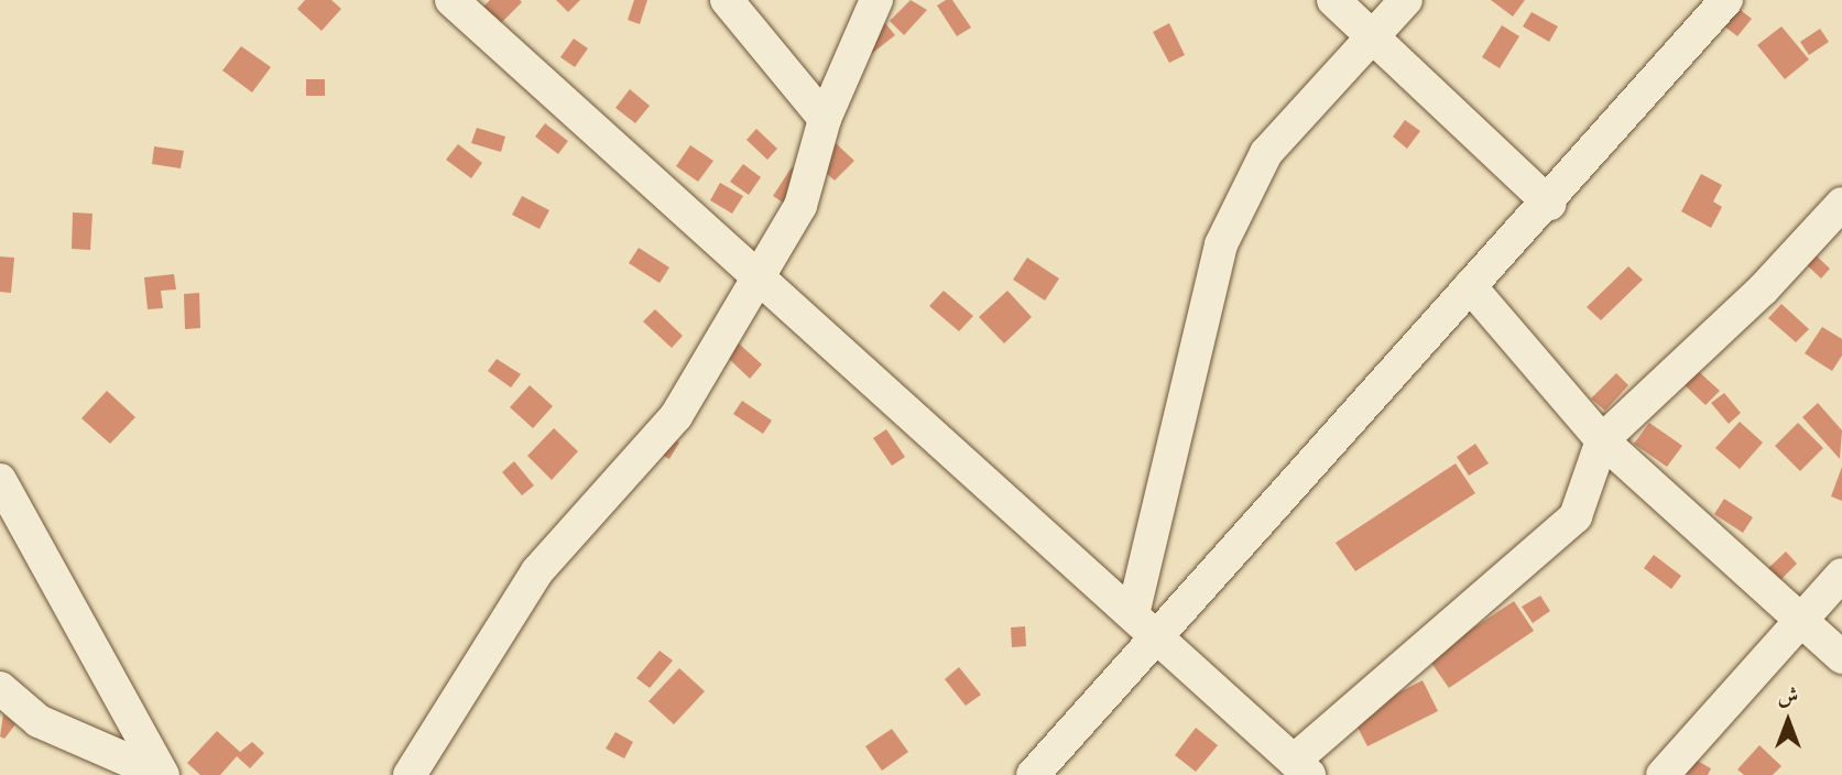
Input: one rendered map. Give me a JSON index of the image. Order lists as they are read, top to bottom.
{
  "north": "top"
}
